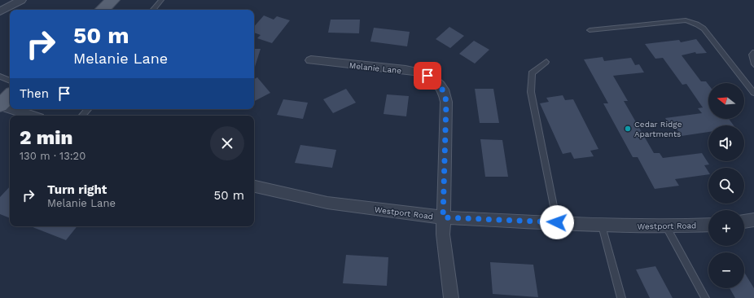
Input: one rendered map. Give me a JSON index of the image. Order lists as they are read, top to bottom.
{
  "streets": {
    "street": ["Melanie Lane", "Westport Road"]
  },
  "crossings": [
    ["Melanie Lane", "Westport Road"]
  ],
  "places": ["Cedar Ridge Apartments"],
  "north": "left",
  "page": {
    "turn": ["50 m", "Melanie Lane"],
    "then": "Then",
    "map_buttons": ["+", "−"],
    "heading": ["2 min", "130 m · 13:20"],
    "list": [
      {
        "name": "Turn right",
        "note": "Melanie Lane",
        "value": "50 m"
      }
    ]
  }
}
